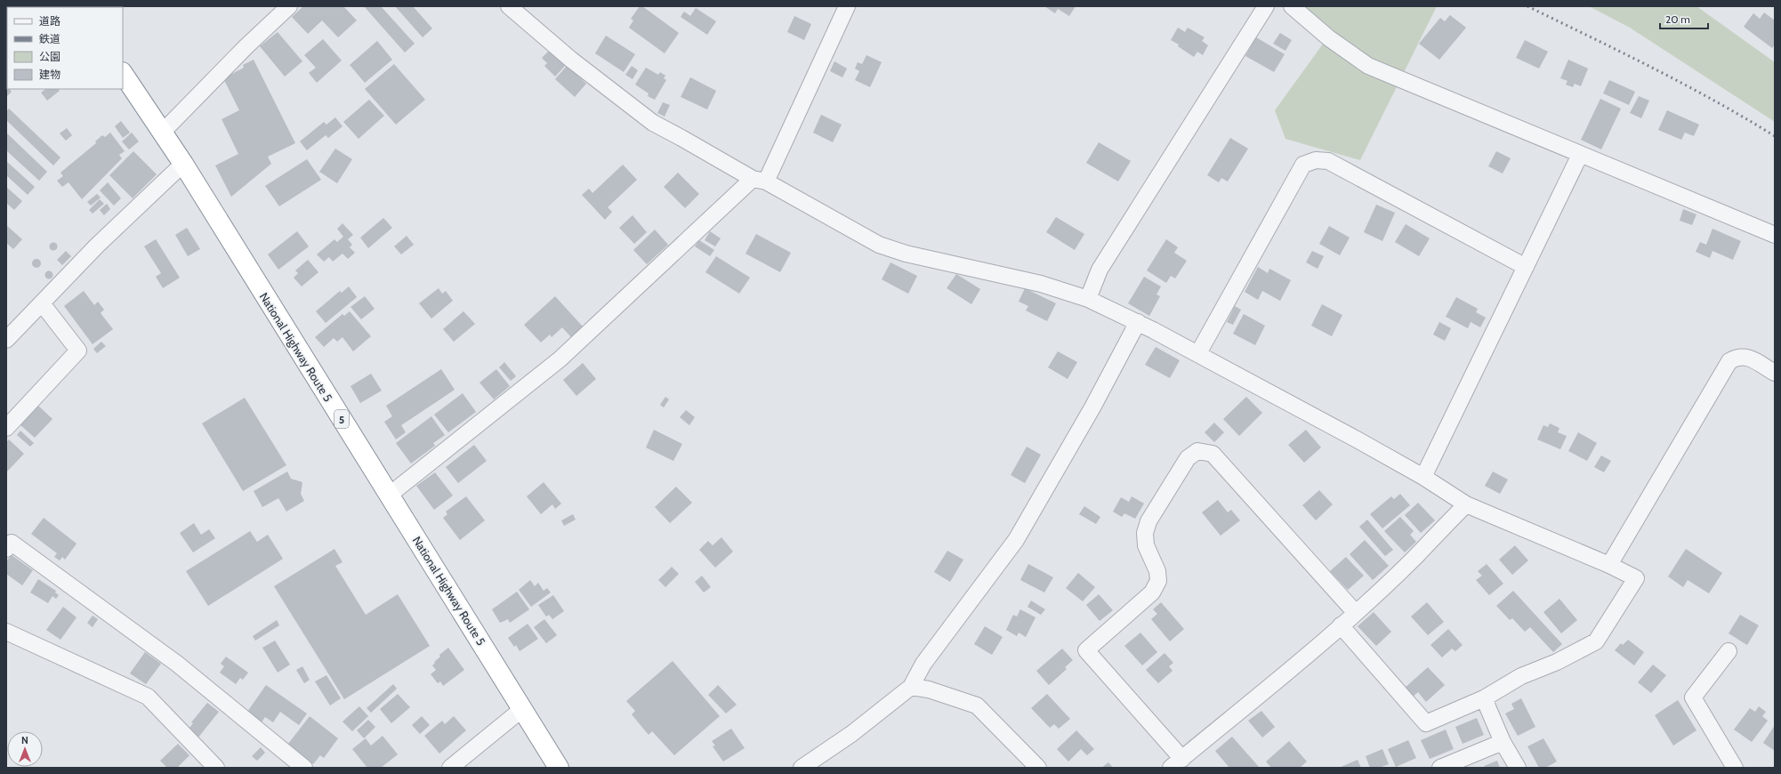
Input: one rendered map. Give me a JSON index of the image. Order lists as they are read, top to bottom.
{
  "streets": {
    "highway": ["National Highway Route 5", "5"]
  },
  "legend": [
    "道路",
    "鉄道",
    "公園",
    "建物"
  ],
  "scale_bar": "20 m",
  "north": "top"
}
